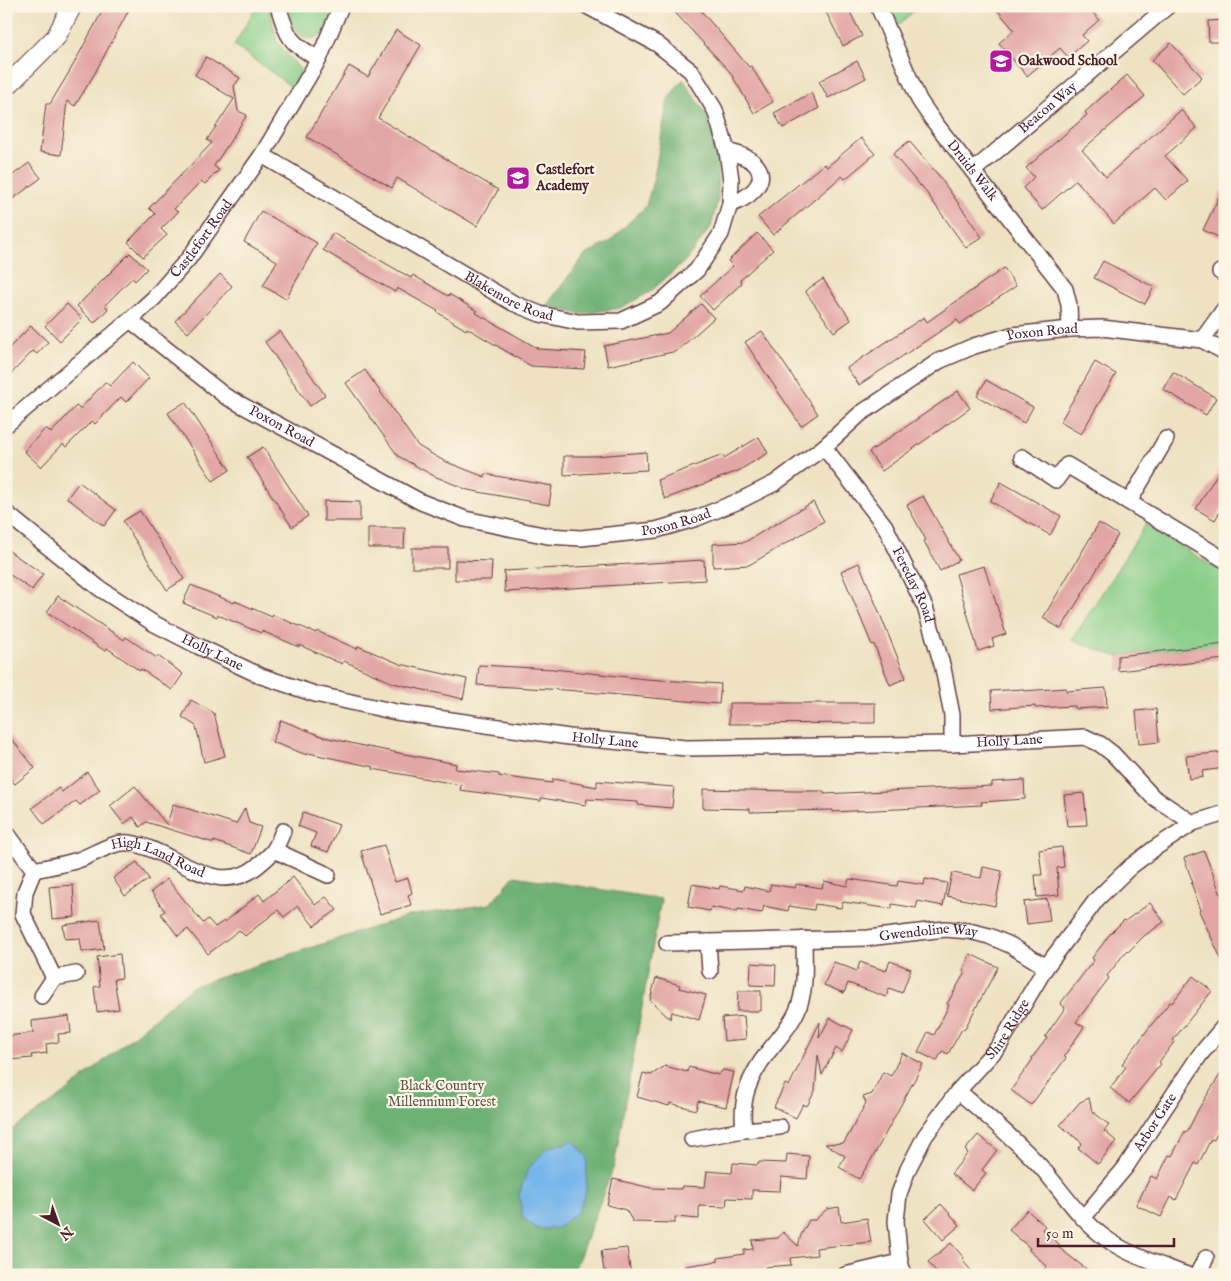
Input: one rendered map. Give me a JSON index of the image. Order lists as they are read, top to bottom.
{
  "streets": {
    "street": [
      "Beacon Way",
      "Druids Walk",
      "Castlefort Road",
      "Blakemore Road",
      "Poxon Road",
      "Fereday Road",
      "Holly Lane",
      "High Land Road",
      "Gwendoline Way",
      "Shire Ridge",
      "Arbor Gate"
    ]
  },
  "crossings": [
    ["Beacon Way", "Druids Walk"],
    ["Druids Walk", "Poxon Road"],
    ["Castlefort Road", "Blakemore Road"],
    ["Castlefort Road", "Poxon Road"],
    ["Poxon Road", "Fereday Road"],
    ["Fereday Road", "Holly Lane"],
    ["Holly Lane", "Shire Ridge"],
    ["Gwendoline Way", "Shire Ridge"]
  ],
  "parks": ["Black Country Millennium Forest"],
  "places": {
    "school or university": ["Oakwood School", "Castlefort Academy"]
  },
  "scale_bar": "50 m",
  "north": "bottom right"
}
